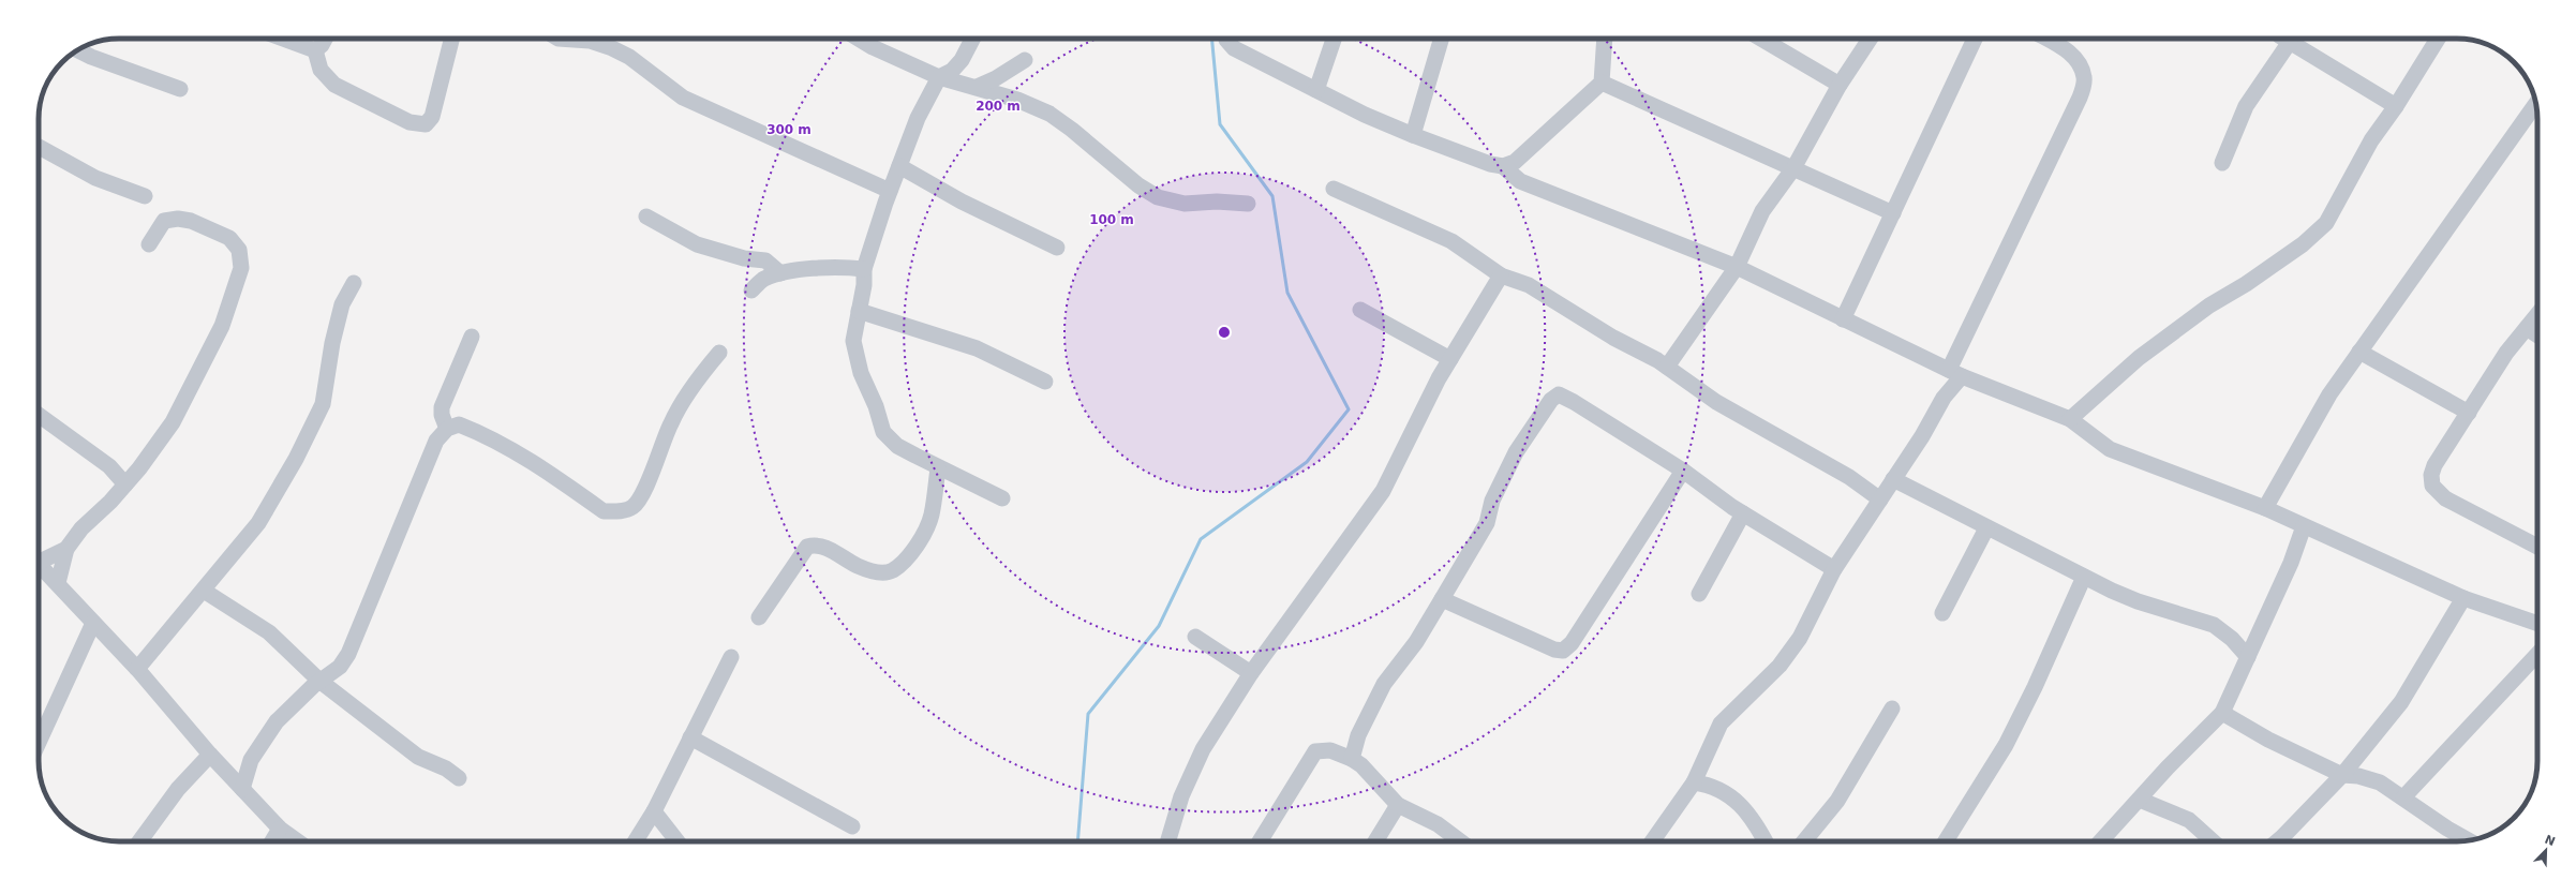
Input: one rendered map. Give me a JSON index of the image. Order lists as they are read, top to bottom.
{
  "north": "top right",
  "rings": ["200 m", "300 m", "100 m"]
}
